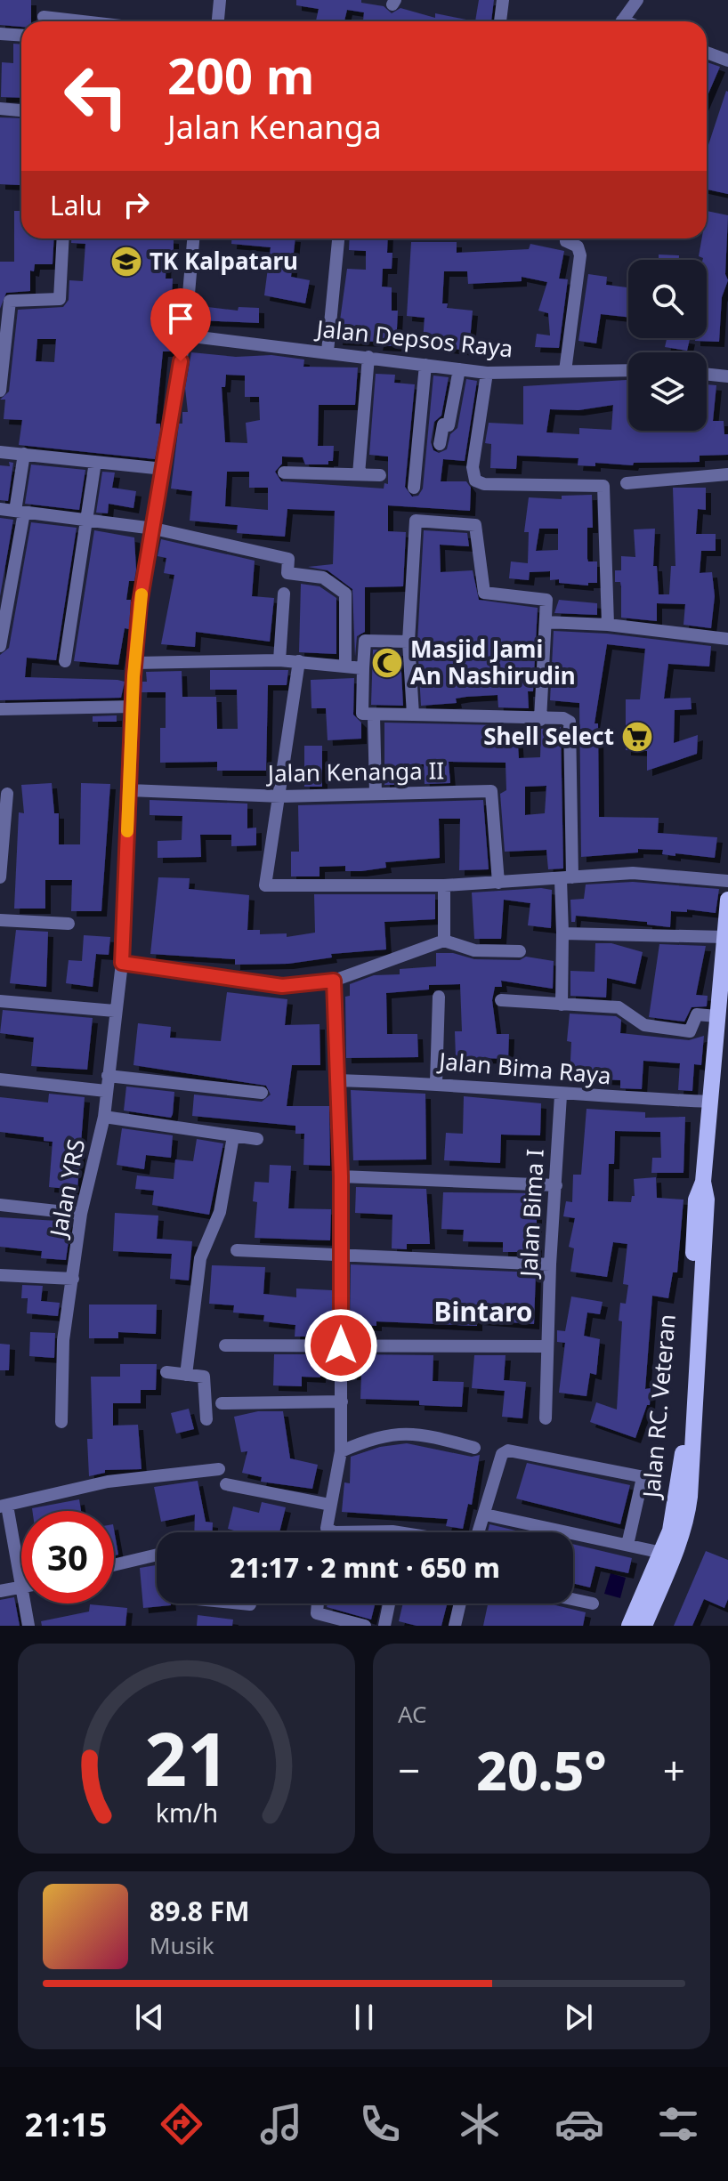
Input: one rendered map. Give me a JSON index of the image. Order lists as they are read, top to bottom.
{
  "streets": {
    "main road": ["Jalan RC. Veteran"],
    "street": [
      "Jalan Depsos Raya",
      "Jalan Kenanga II",
      "Jalan Bima Raya",
      "Jalan YRS",
      "Jalan Bima I"
    ]
  },
  "crossings": [
    ["Jalan Depsos Raya", "Jalan YRS"],
    ["Jalan Kenanga II", "Jalan YRS"],
    ["Jalan Bima Raya", "Jalan Bima I"],
    ["Jalan Bima Raya", "Jalan RC. Veteran"]
  ],
  "districts": ["Bintaro"],
  "places": {
    "school or university": ["TK Kalpataru"],
    "mosque": ["Masjid Jami An Nashirudin"],
    "supermarket": ["Shell Select"]
  },
  "page": {
    "turn": ["200 m", "Jalan Kenanga"],
    "then": "Lalu",
    "limit": "30",
    "trip": "21:17 · 2 mnt · 650 m",
    "tile": "AC",
    "heat": ["−", "20.5°", "+"],
    "song": ["89.8 FM", "Musik"],
    "tabs": "21:15",
    "gauge": ["21", "km/h"]
  }
}
